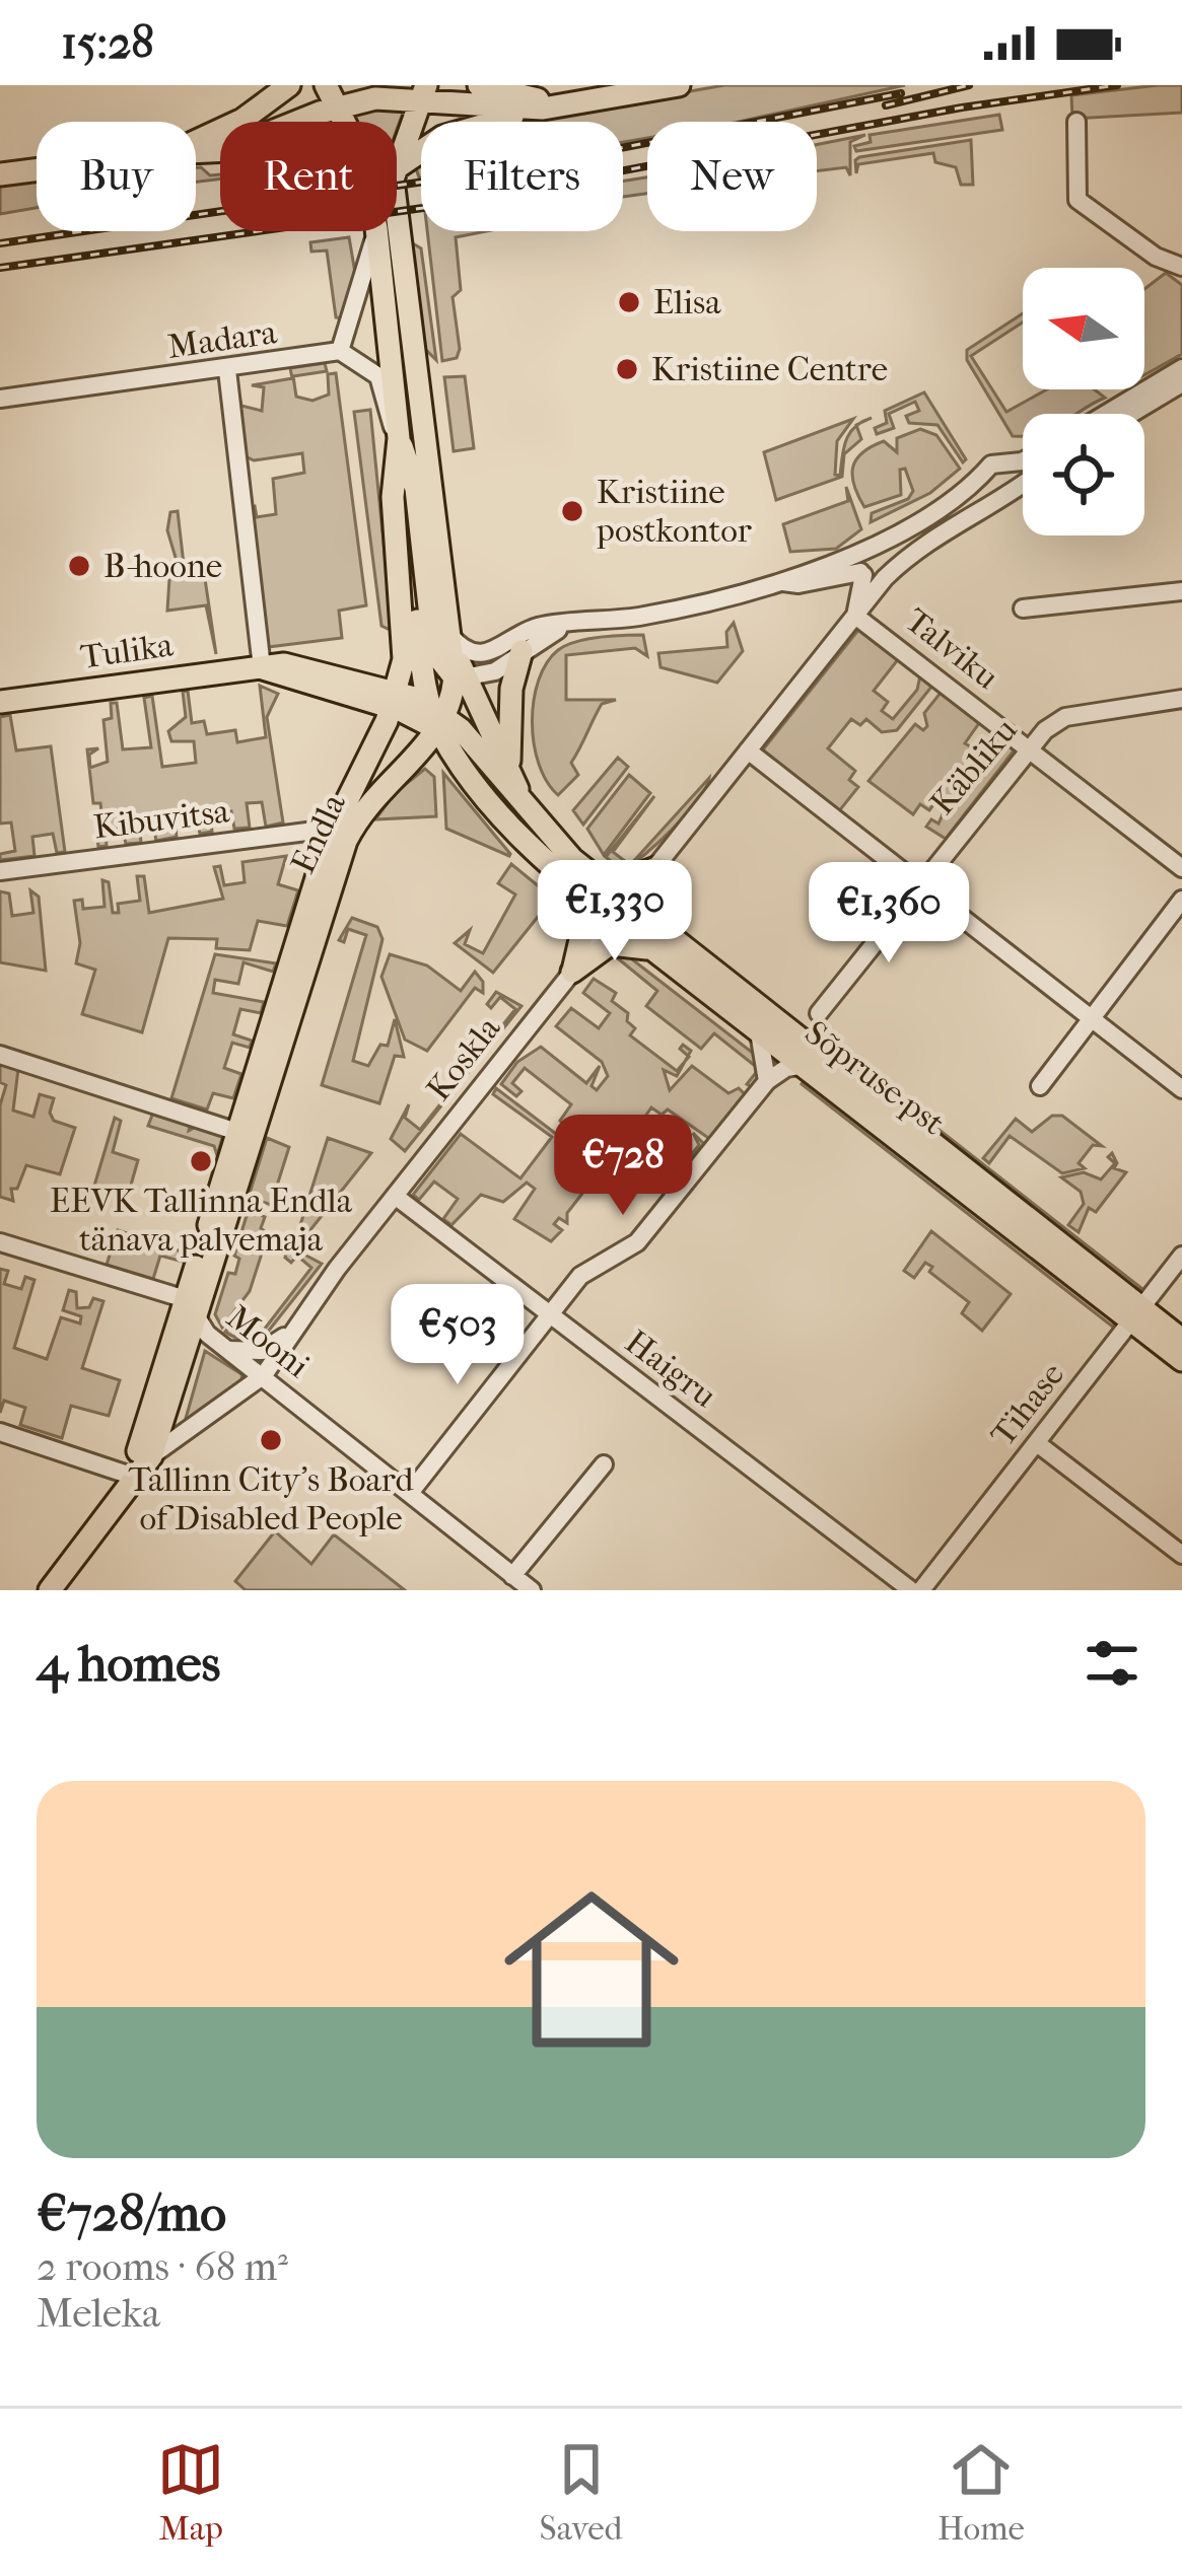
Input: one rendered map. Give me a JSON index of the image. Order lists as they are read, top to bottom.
{
  "streets": {
    "main road": ["Tulika", "Endla", "Sõpruse pst"],
    "street": [
      "Madara",
      "Talviku",
      "Käbliku",
      "Kibuvitsa",
      "Koskla",
      "Mooni",
      "Haigru",
      "Tihase"
    ]
  },
  "crossings": [
    ["Talviku", "Käbliku"],
    ["Talviku", "Koskla"],
    ["Tulika", "Endla"],
    ["Tulika", "Sõpruse pst"],
    ["Kibuvitsa", "Endla"],
    ["Endla", "Sõpruse pst"],
    ["Endla", "Mooni"],
    ["Koskla", "Sõpruse pst"],
    ["Koskla", "Mooni"],
    ["Koskla", "Haigru"],
    ["Sõpruse pst", "Tihase"]
  ],
  "places": [
    "Elisa",
    "Kristiine Centre",
    "Kristiine postkontor",
    "B-hoone",
    "EEVK Tallinna Endla tänava palvemaja",
    "Tallinn City's Board of Disabled People"
  ],
  "north": "left",
  "page": {
    "status": "15:28",
    "chip": [
      "Buy",
      "Rent",
      "Filters",
      "New"
    ],
    "price": [
      "€1,330",
      "€1,360",
      "€728",
      "€503"
    ],
    "heading": "4 homes",
    "list": [
      {
        "name": "€728/mo",
        "note": "2 rooms · 68 m² · Meleka"
      }
    ],
    "tabs": ["Map", "Saved", "Home"]
  }
}
